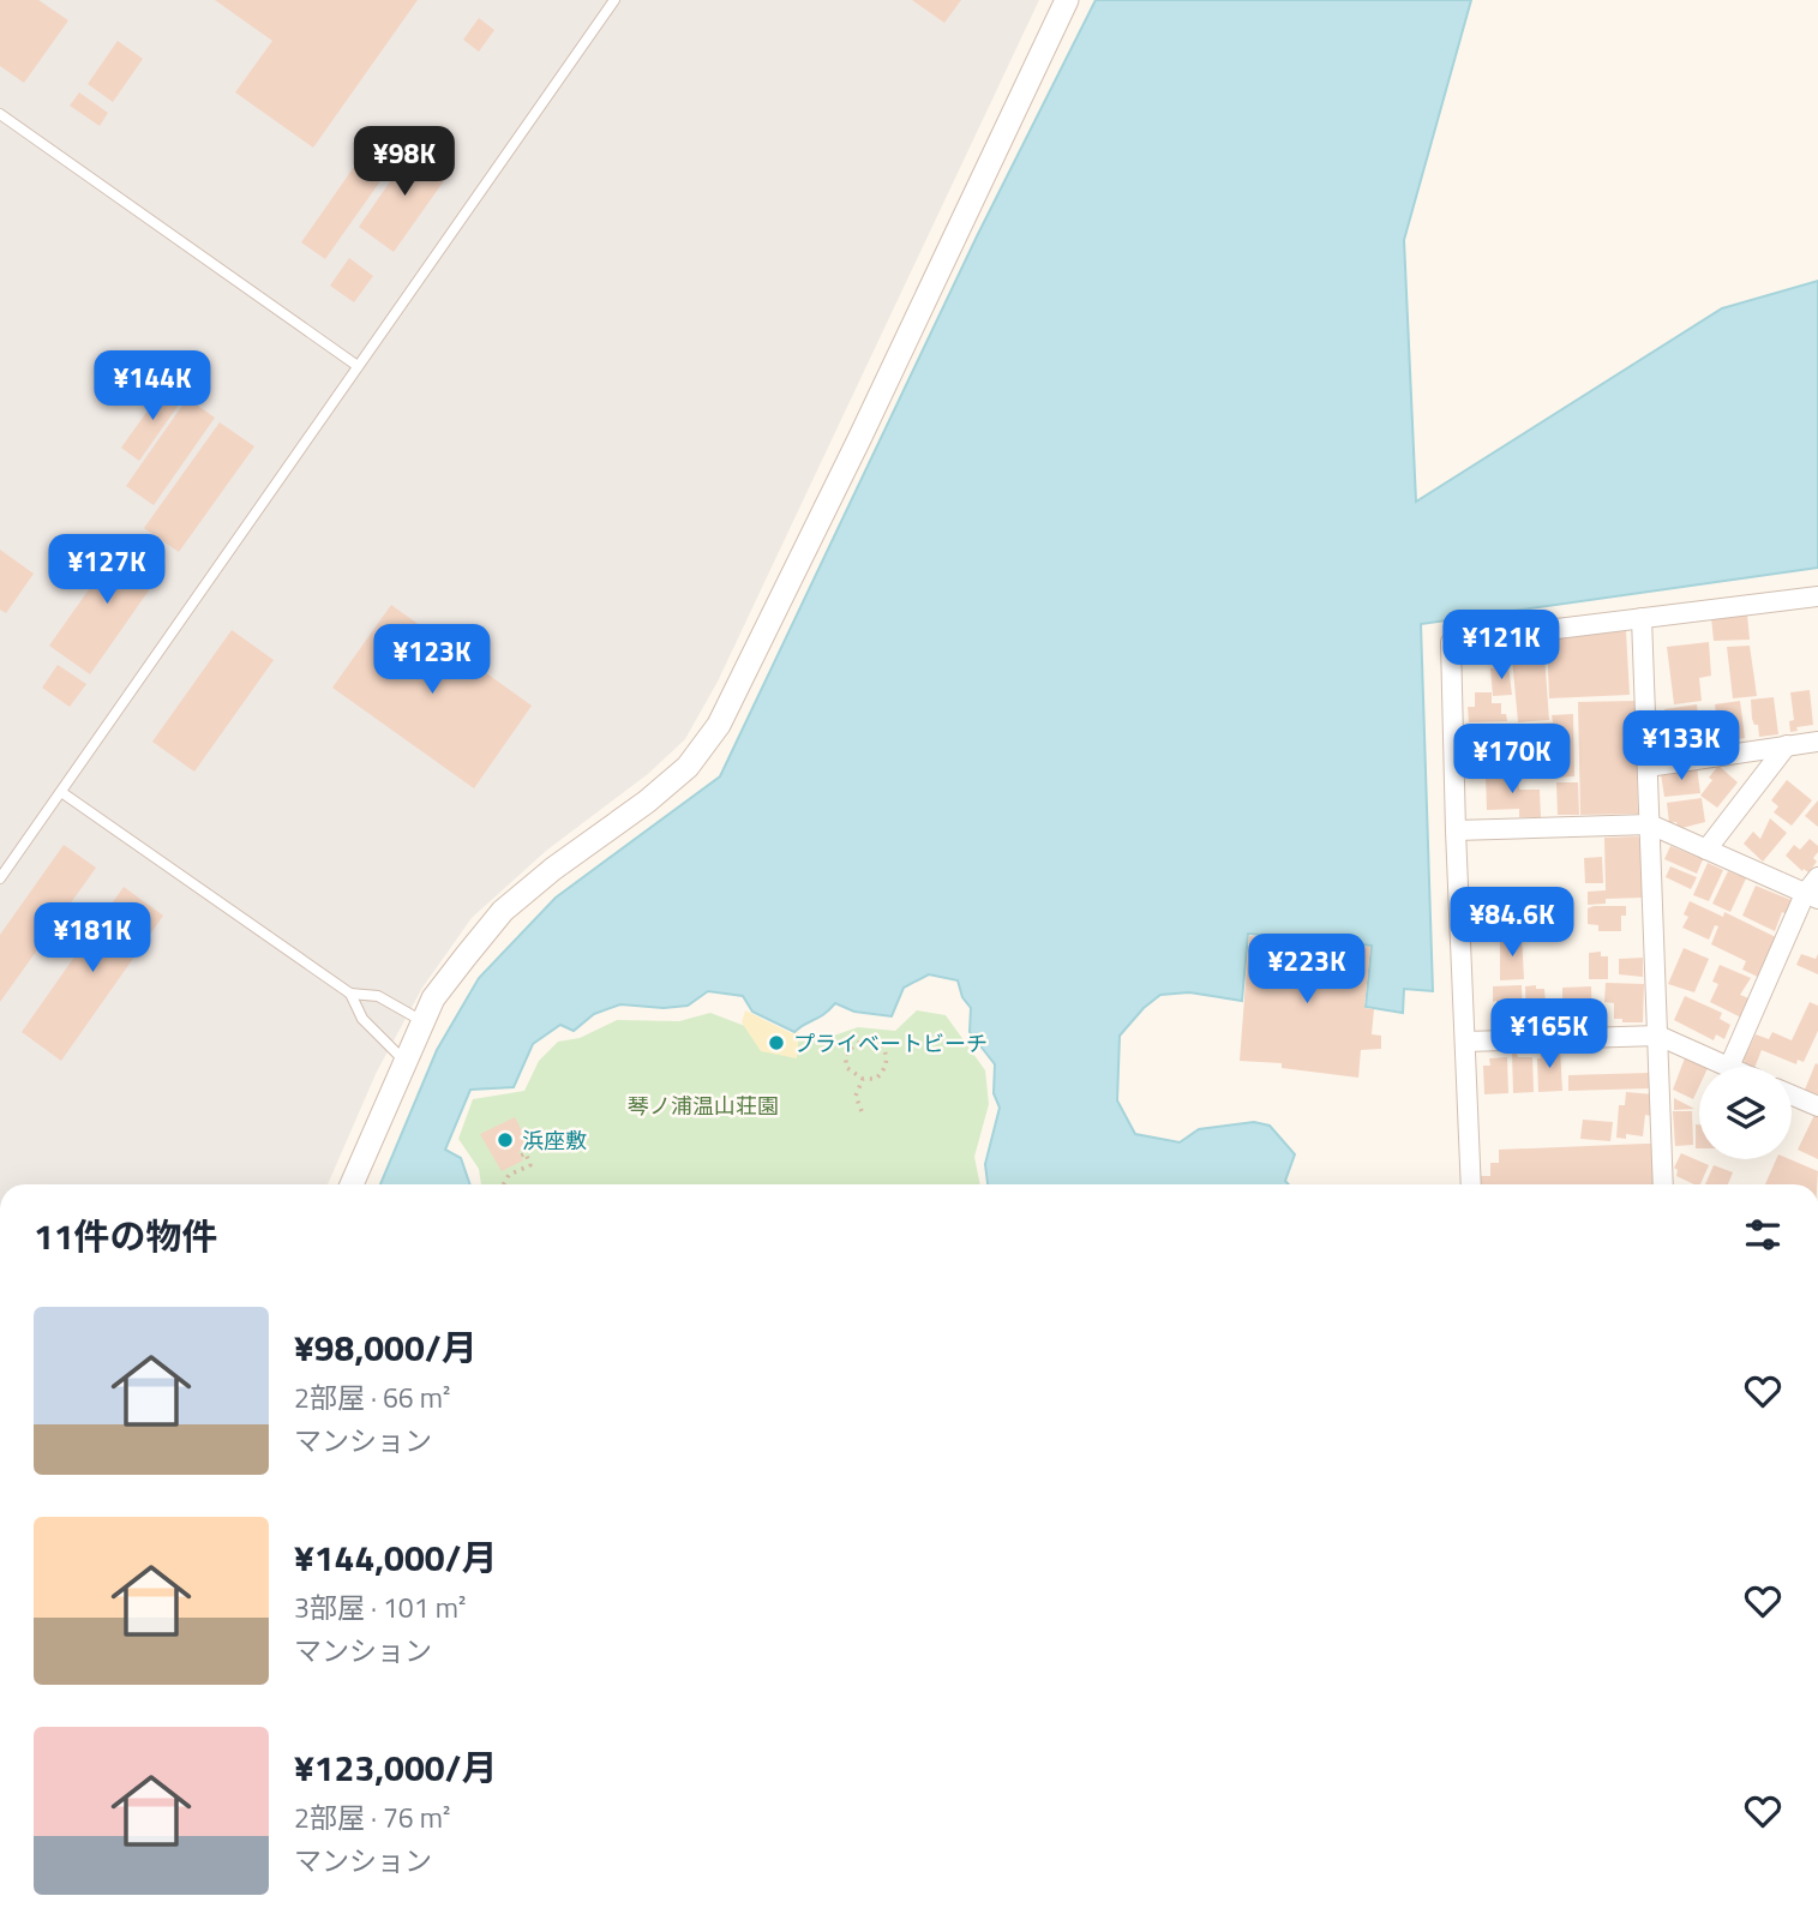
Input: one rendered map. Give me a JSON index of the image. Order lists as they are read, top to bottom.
{
  "parks": ["琴ノ浦温山荘園"],
  "places": ["プライベートビーチ", "浜座敷"],
  "page": {
    "price": [
      "¥98K",
      "¥144K",
      "¥127K",
      "¥121K",
      "¥123K",
      "¥133K",
      "¥170K",
      "¥84.6K",
      "¥181K",
      "¥223K",
      "¥165K"
    ],
    "heading": "11件の物件",
    "list": [
      {
        "name": "¥98,000/月",
        "note": "2部屋 · 66 m² · マンション"
      },
      {
        "name": "¥144,000/月",
        "note": "3部屋 · 101 m² · マンション"
      },
      {
        "name": "¥123,000/月",
        "note": "2部屋 · 76 m² · マンション"
      }
    ]
  }
}
